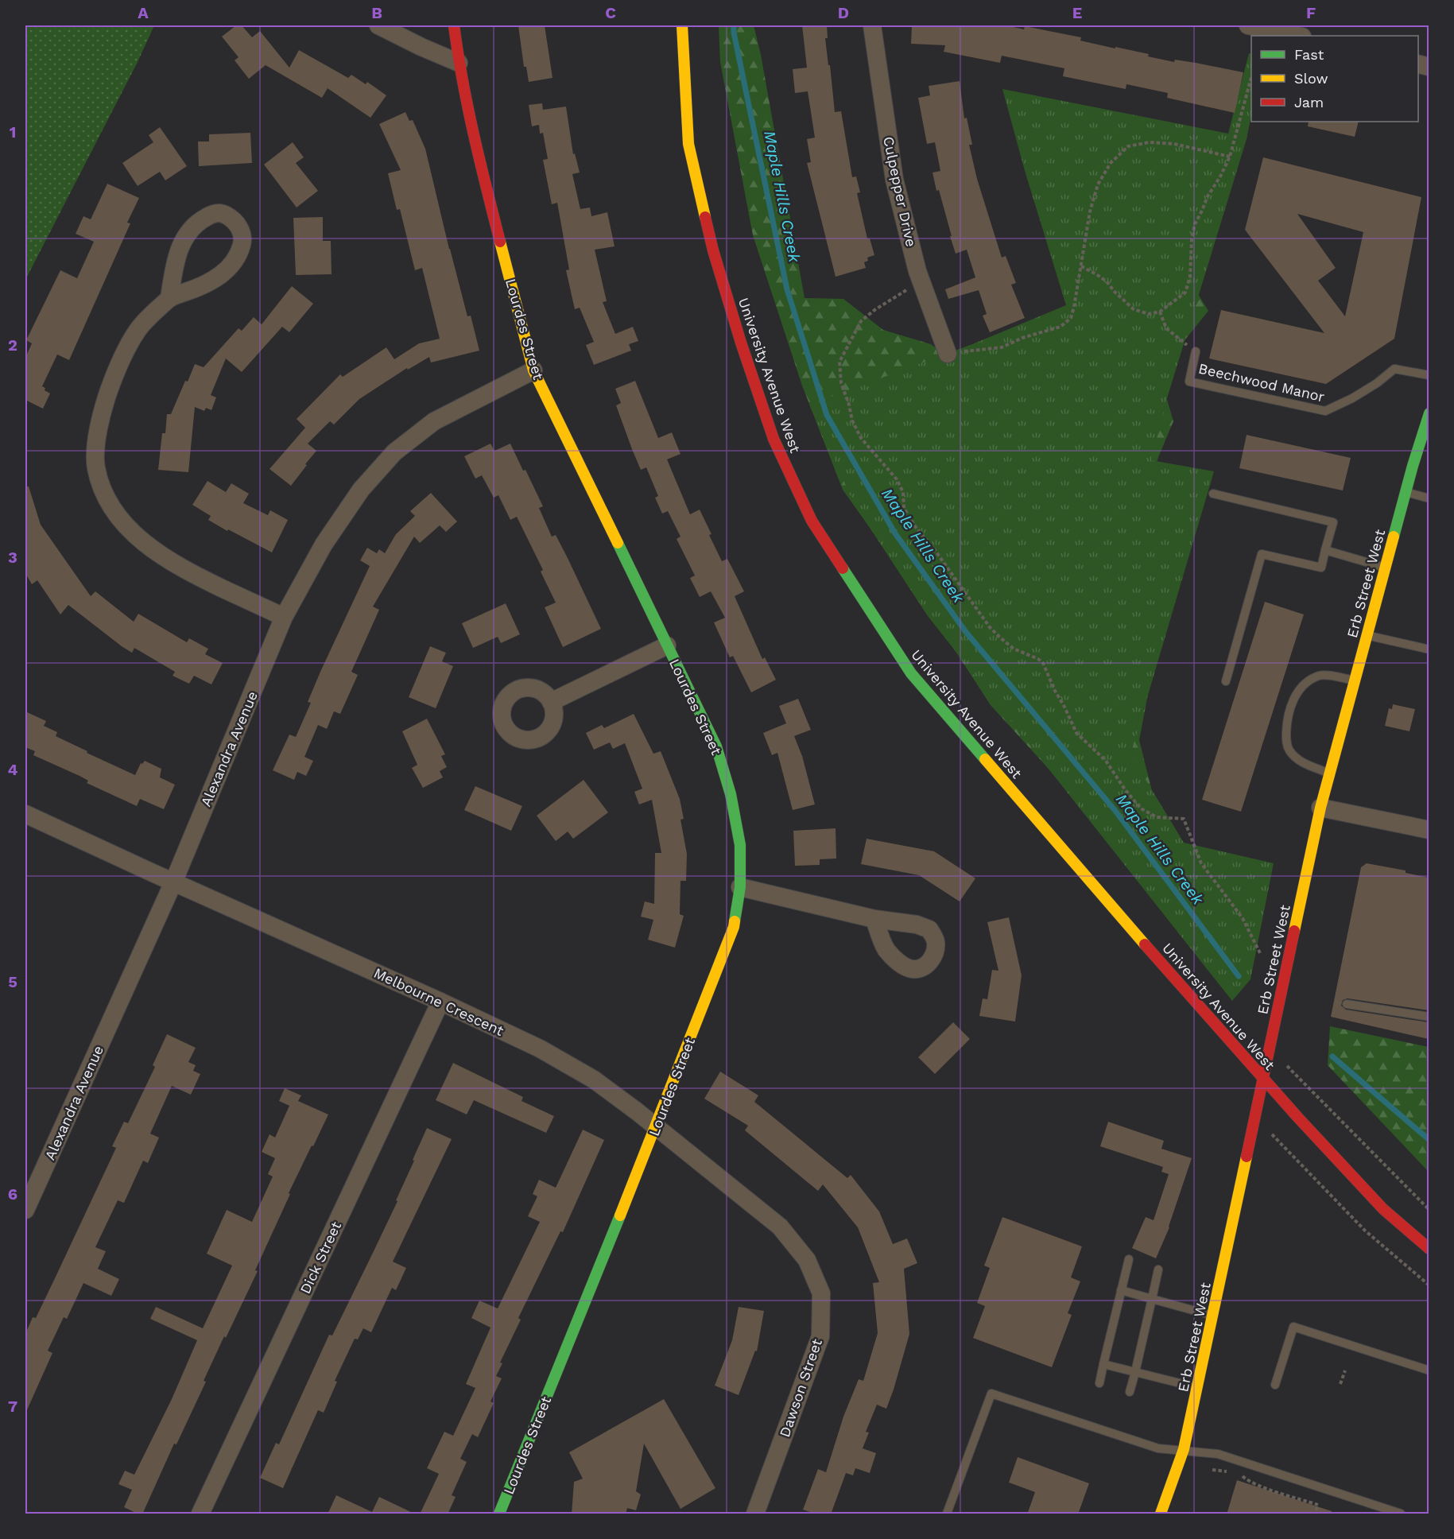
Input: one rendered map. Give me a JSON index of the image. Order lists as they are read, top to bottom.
{
  "streets": {
    "main road": ["Lourdes Street", "University Avenue West", "Erb Street West"],
    "street": [
      "Culpepper Drive",
      "Alexandra Avenue",
      "Melbourne Crescent",
      "Dick Street",
      "Dawson Street"
    ],
    "lane": ["Beechwood Manor"]
  },
  "crossings": [
    ["Lourdes Street", "Alexandra Avenue"],
    ["Lourdes Street", "Melbourne Crescent"],
    ["University Avenue West", "Erb Street West"],
    ["Alexandra Avenue", "Melbourne Crescent"],
    ["Melbourne Crescent", "Dick Street"],
    ["Melbourne Crescent", "Dawson Street"]
  ],
  "water": ["Maple Hills Creek"],
  "legend": ["Fast", "Slow", "Jam"],
  "grid": {
    "columns": [
      "A",
      "B",
      "C",
      "D",
      "E",
      "F"
    ],
    "rows": [
      "1",
      "2",
      "3",
      "4",
      "5",
      "6",
      "7"
    ]
  }
}
